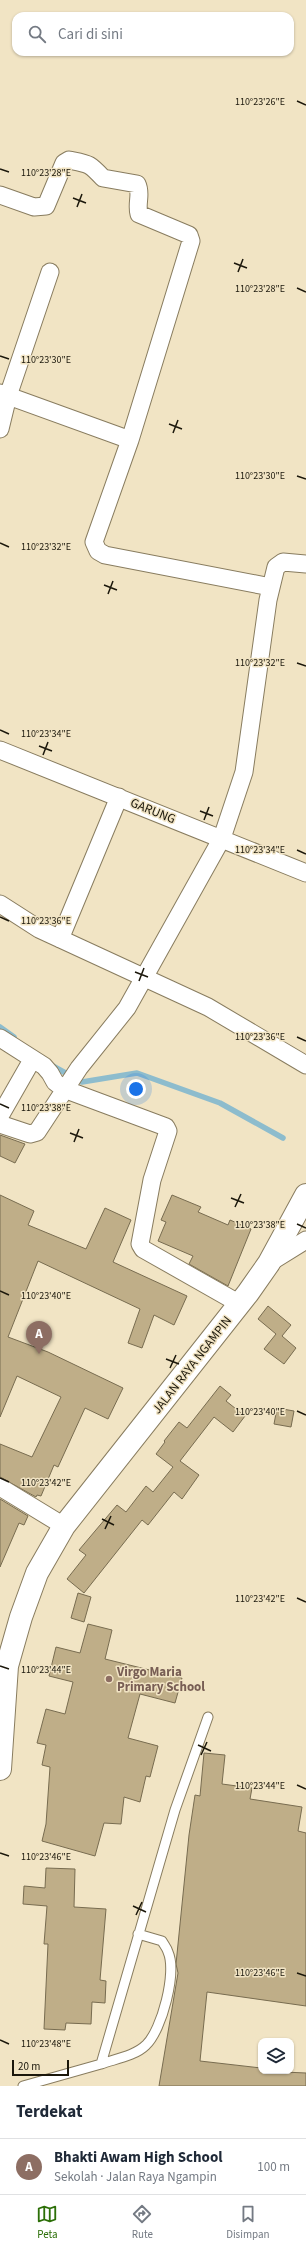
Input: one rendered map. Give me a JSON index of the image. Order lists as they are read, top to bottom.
{
  "streets": {
    "main road": ["JALAN RAYA NGAMPIN"],
    "street": ["GARUNG"]
  },
  "places": ["Virgo Maria Primary School"],
  "scale_bar": "20 m",
  "page": {
    "search": "Cari di sini",
    "pins": "A",
    "scale": "20 m",
    "heading": "Terdekat",
    "list": [
      {
        "mark": "A",
        "name": "Bhakti Awam High School",
        "note": "Sekolah · Jalan Raya Ngampin",
        "value": "100 m"
      }
    ],
    "nav": ["Peta", "Rute", "Disimpan"]
  },
  "coordinates": [
    "110°23'26\"E",
    "110°23'28\"E",
    "110°23'30\"E",
    "110°23'32\"E",
    "110°23'34\"E",
    "110°23'36\"E",
    "110°23'38\"E",
    "110°23'40\"E",
    "110°23'42\"E",
    "110°23'44\"E",
    "110°23'46\"E",
    "110°23'48\"E"
  ]
}
